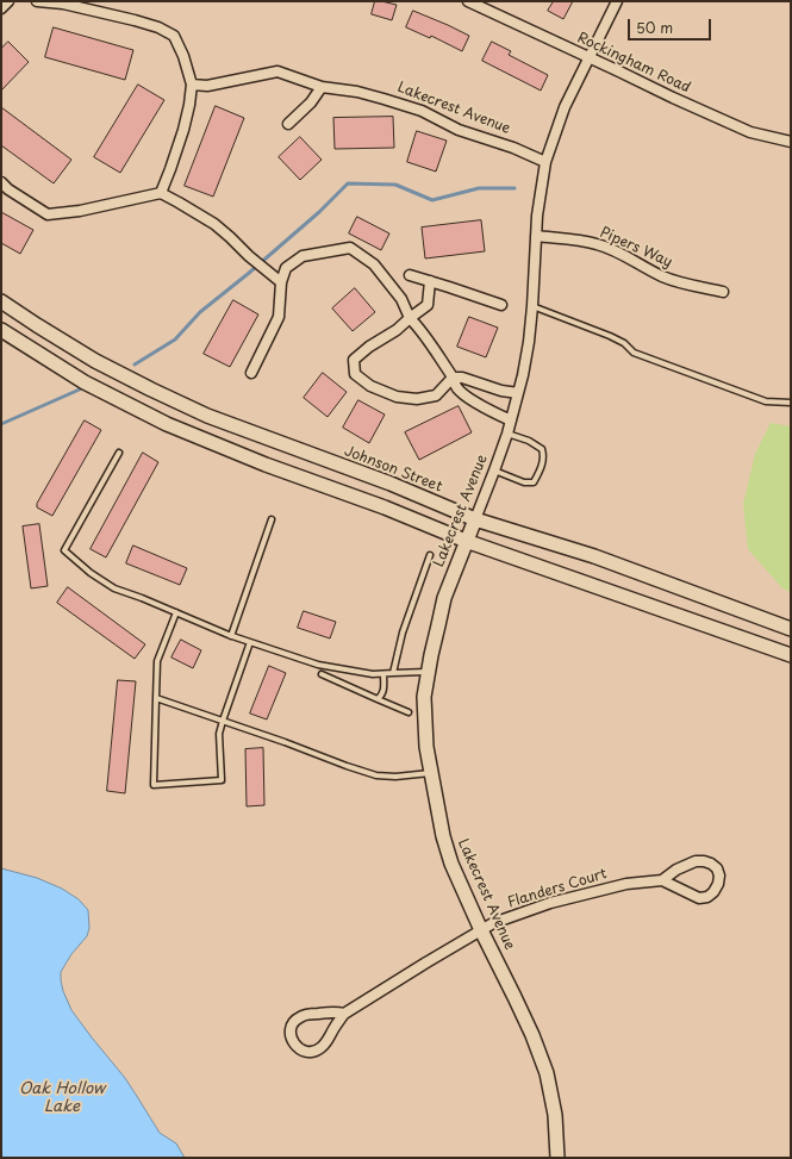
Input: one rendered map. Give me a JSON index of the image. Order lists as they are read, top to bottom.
{
  "streets": {
    "main road": ["Lakecrest Avenue", "Johnson Street"],
    "street": ["Rockingham Road", "Pipers Way", "Flanders Court"]
  },
  "crossings": [
    ["Rockingham Road", "Lakecrest Avenue"],
    ["Lakecrest Avenue", "Pipers Way"],
    ["Lakecrest Avenue", "Johnson Street"],
    ["Lakecrest Avenue", "Flanders Court"]
  ],
  "water": ["Oak Hollow Lake"],
  "scale_bar": "50 m"
}
